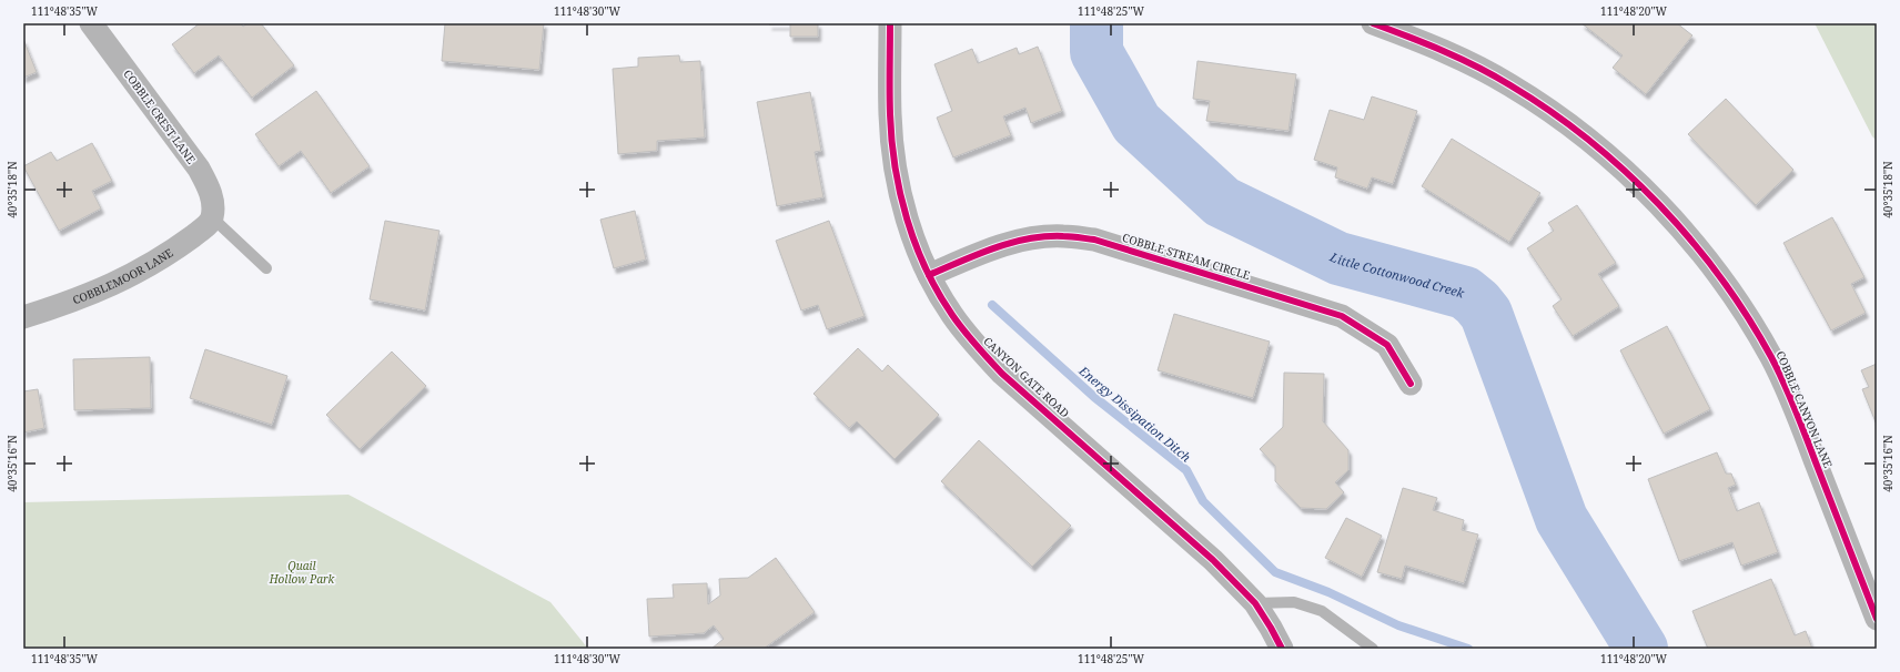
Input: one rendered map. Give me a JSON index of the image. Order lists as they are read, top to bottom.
{
  "streets": {
    "street": [
      "COBBLE CREST LANE",
      "COBBLE STREAM CIRCLE",
      "COBBLEMOOR LANE",
      "CANYON GATE ROAD",
      "COBBLE CANYON LANE"
    ]
  },
  "crossings": [
    ["COBBLE CREST LANE", "COBBLEMOOR LANE"],
    ["COBBLE STREAM CIRCLE", "CANYON GATE ROAD"]
  ],
  "water": ["Little Cottonwood Creek", "Energy Dissipation Ditch"],
  "parks": ["Quail Hollow Park"],
  "coordinates": [
    "111°48'35\"W",
    "111°48'30\"W",
    "111°48'25\"W",
    "111°48'20\"W",
    "40°35'18\"N",
    "40°35'16\"N"
  ]
}
